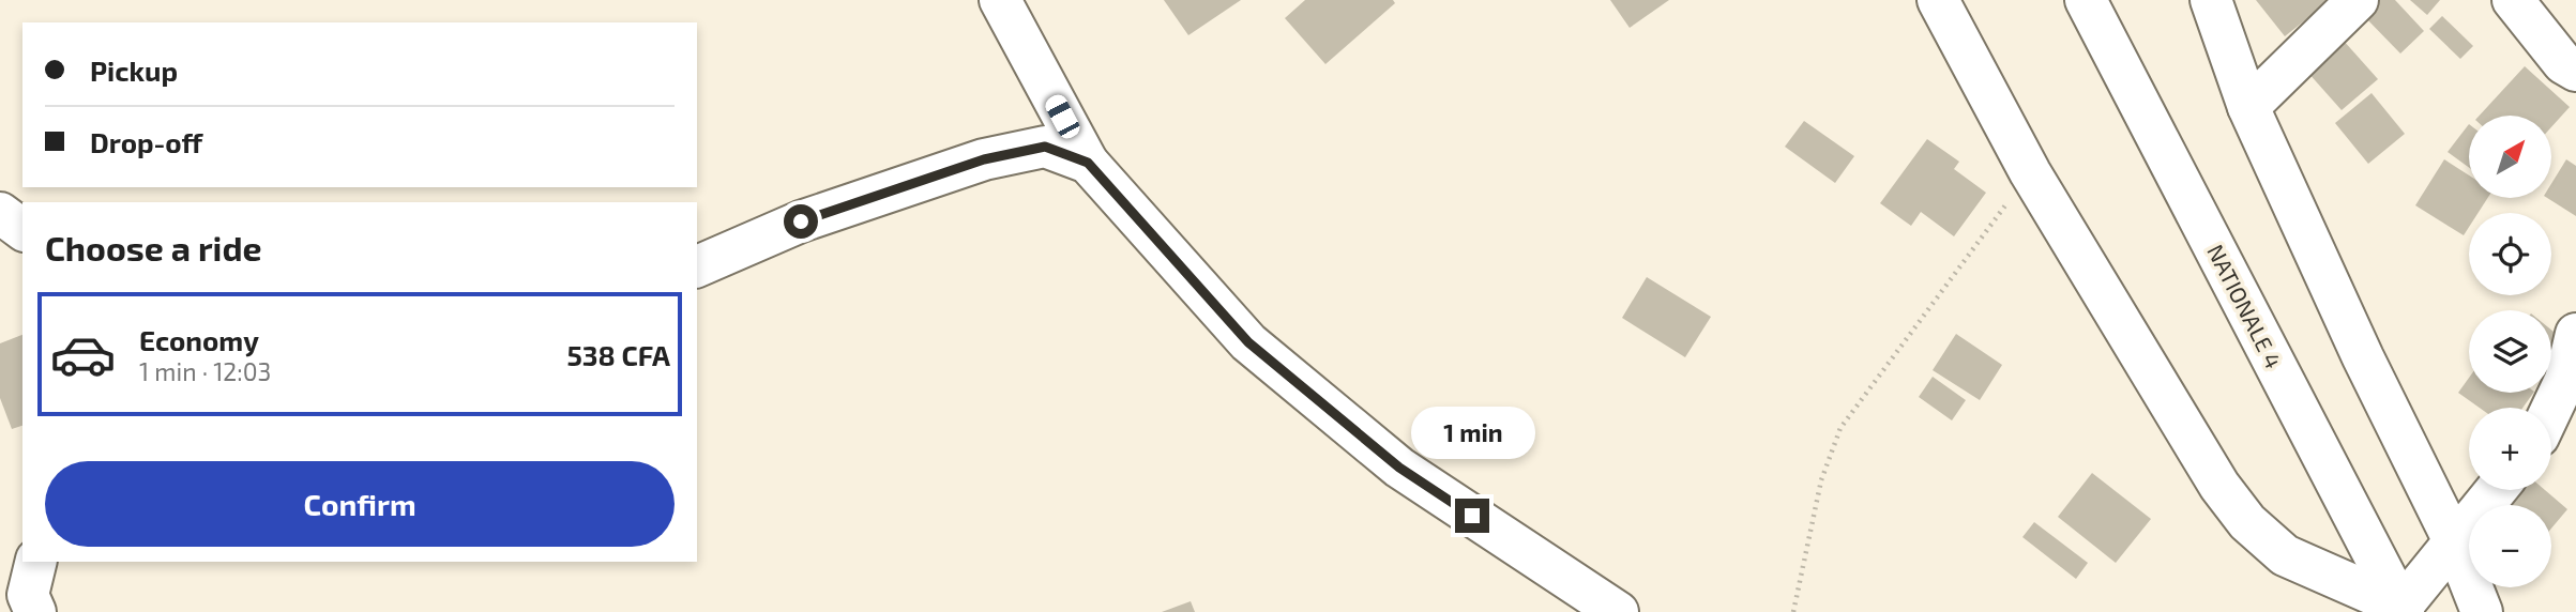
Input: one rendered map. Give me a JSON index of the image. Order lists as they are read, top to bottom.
{
  "streets": {
    "main road": ["NATIONALE 4"]
  },
  "north": "top right",
  "page": {
    "banner": ["Pickup", "Drop-off"],
    "map_buttons": ["+", "−"],
    "heading": "Choose a ride",
    "list": [
      {
        "name": "Economy",
        "note": "1 min · 12:03",
        "value": "538 CFA"
      }
    ],
    "bubble": "1 min",
    "buttons": "Confirm"
  }
}
